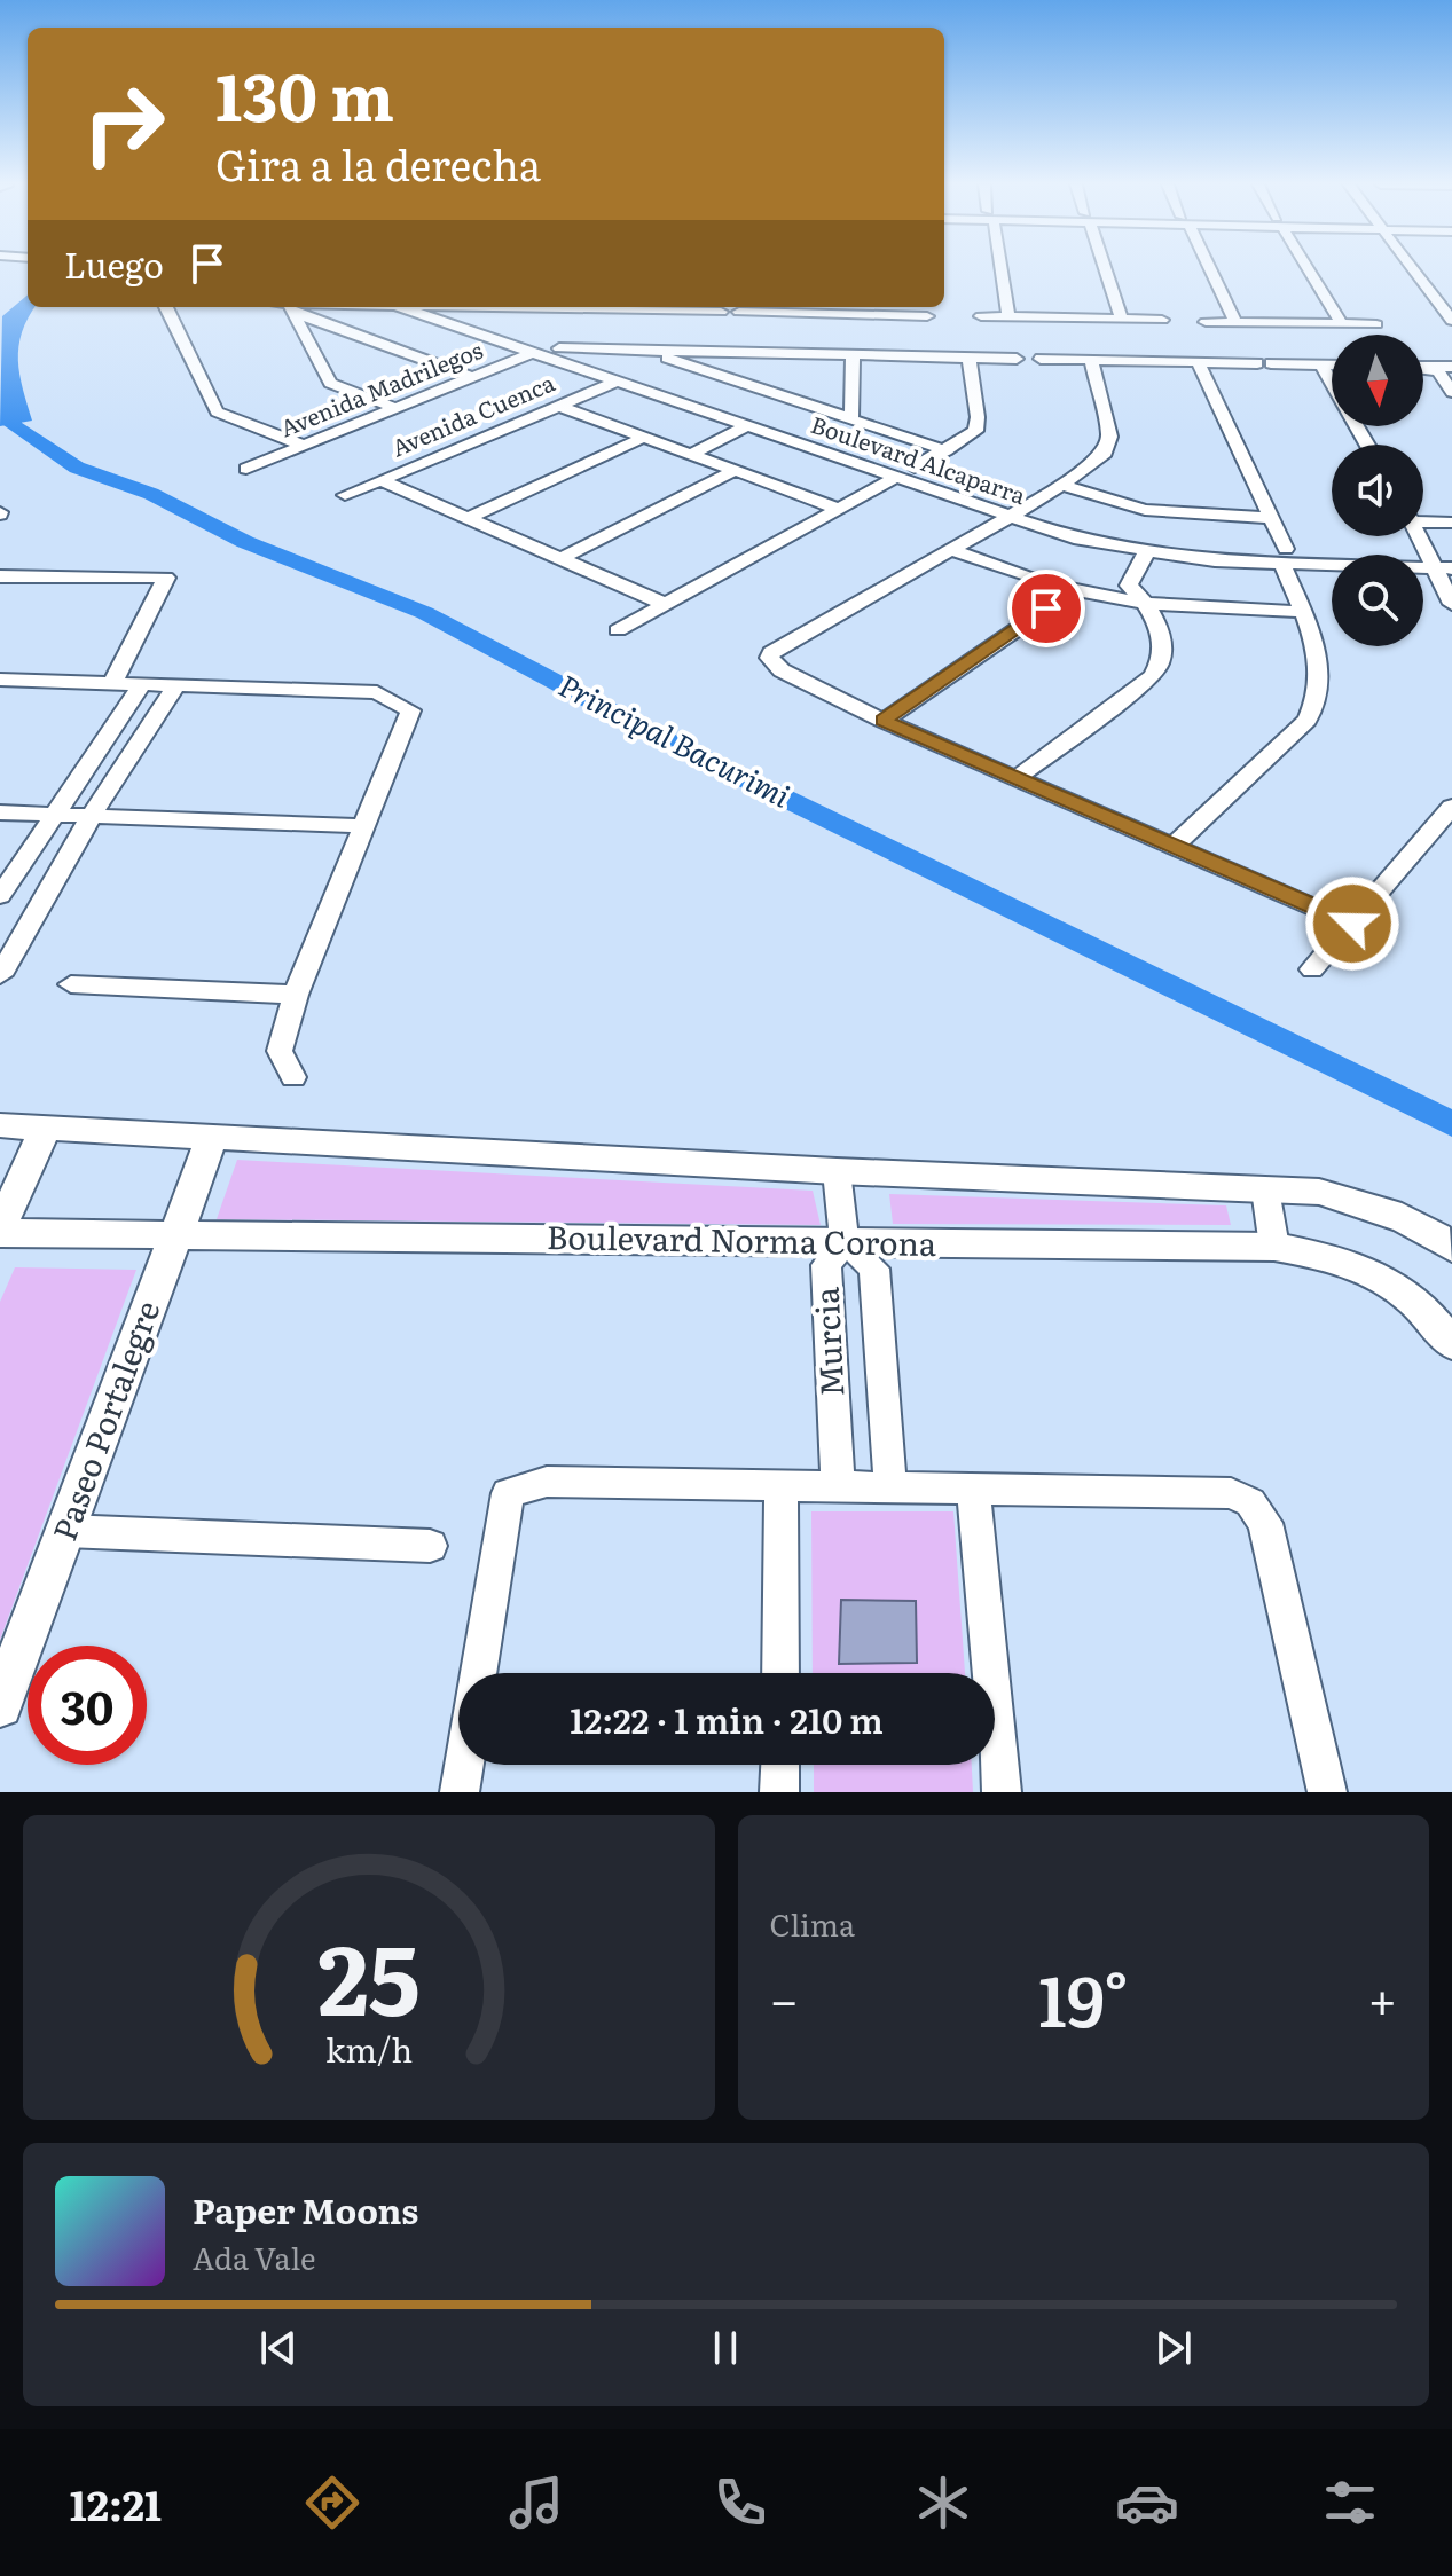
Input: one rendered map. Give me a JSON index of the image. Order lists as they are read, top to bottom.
{
  "streets": {
    "street": [
      "Avenida Madrilegos",
      "Avenida Cuenca",
      "Boulevard Alcaparra",
      "Boulevard Norma Corona",
      "Murcia",
      "Paseo Portalegre"
    ]
  },
  "crossings": [
    ["Avenida Madrilegos", "Boulevard Alcaparra"],
    ["Avenida Cuenca", "Boulevard Alcaparra"],
    ["Boulevard Norma Corona", "Murcia"],
    ["Boulevard Norma Corona", "Paseo Portalegre"]
  ],
  "water": ["Principal Bacurimi"],
  "north": "bottom",
  "page": {
    "turn": ["130 m", "Gira a la derecha"],
    "then": "Luego",
    "limit": "30",
    "trip": "12:22 · 1 min · 210 m",
    "tile": "Clima",
    "heat": ["−", "19°", "+"],
    "song": ["Paper Moons", "Ada Vale"],
    "tabs": "12:21",
    "gauge": ["25", "km/h"]
  }
}
